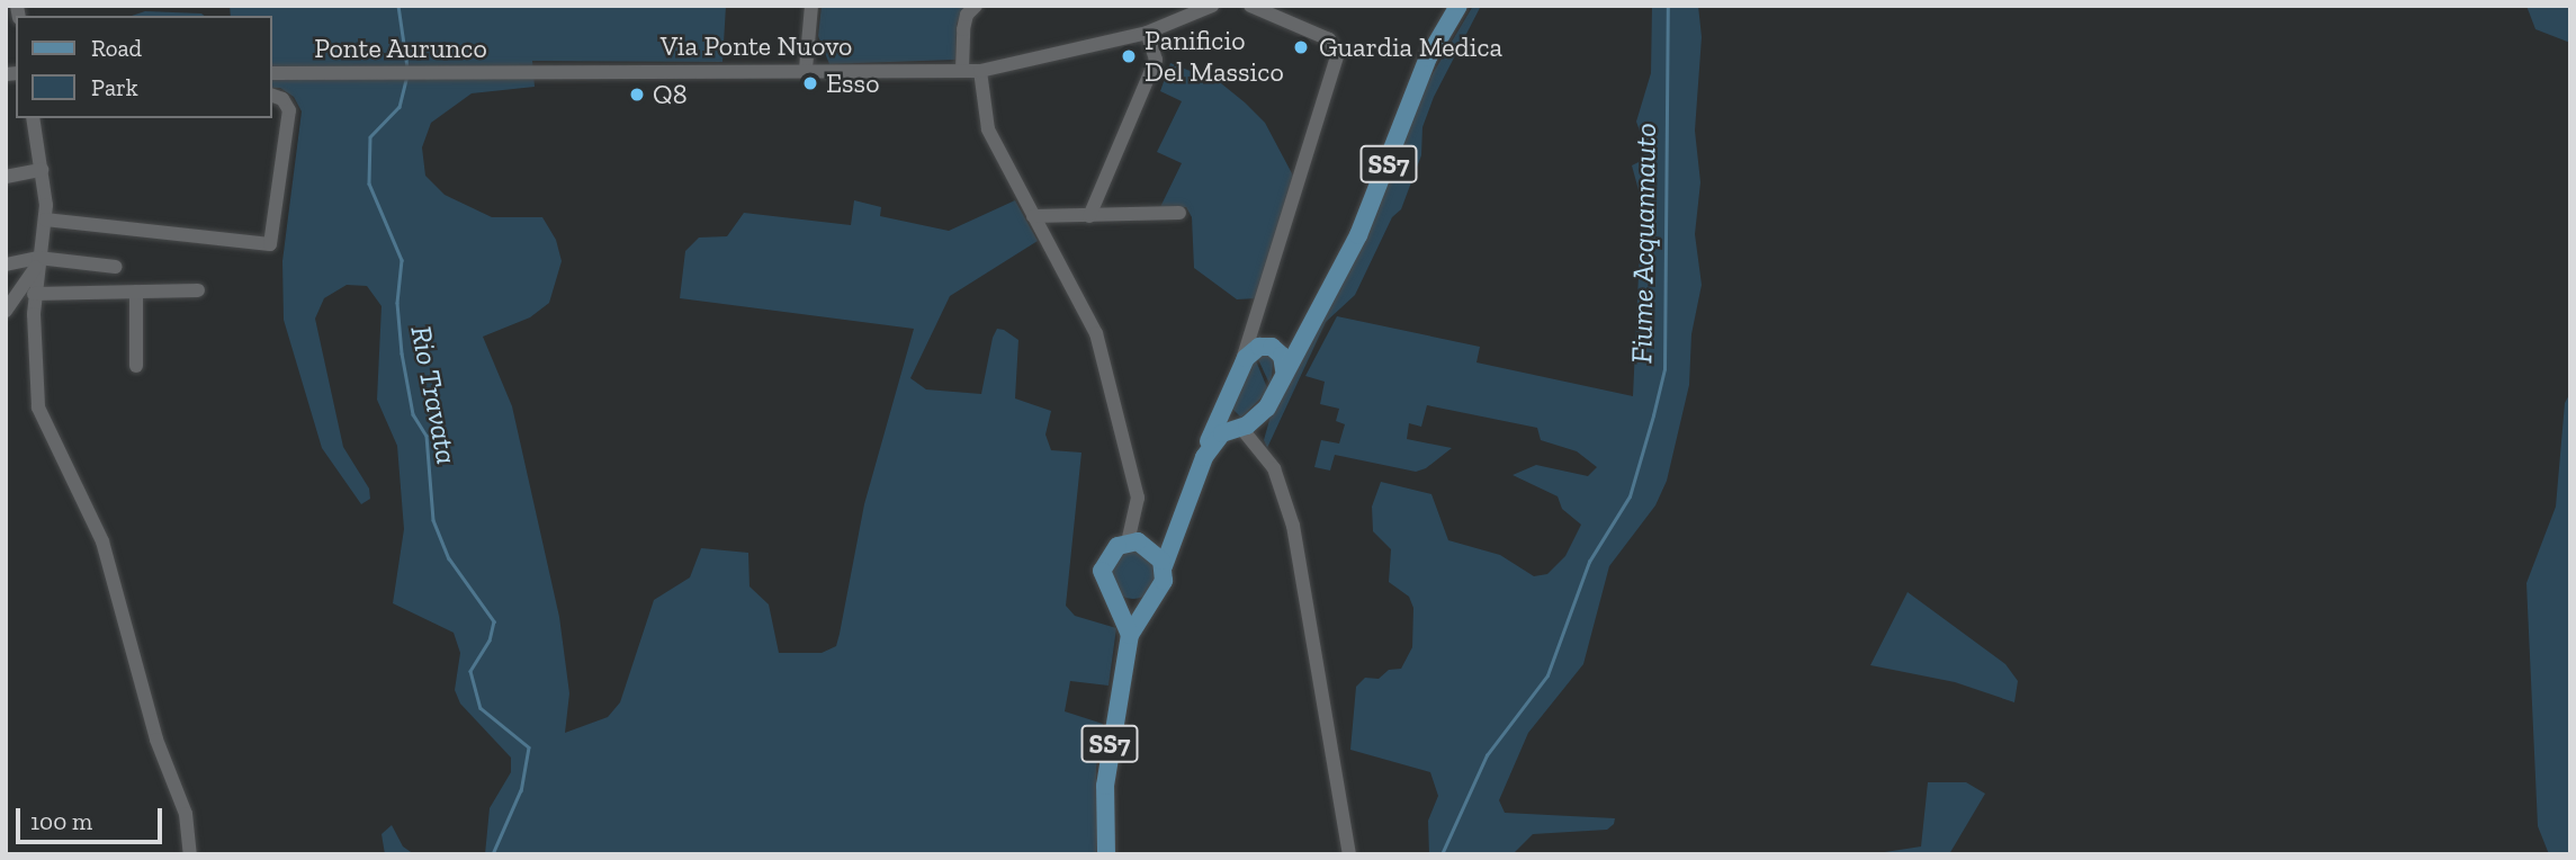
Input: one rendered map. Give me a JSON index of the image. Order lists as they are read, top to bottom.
{
  "streets": {
    "main road": ["SS7"],
    "street": ["Via Ponte Nuovo", "Ponte Aurunco"]
  },
  "crossings": [
    ["Via Ponte Nuovo", "Ponte Aurunco"]
  ],
  "water": ["Fiume Acquannauto", "Rio Travata"],
  "places": [
    "Guardia Medica",
    "Panificio Del Massico",
    "Esso",
    "Q8"
  ],
  "legend": ["Road", "Park"],
  "scale_bar": "100 m"
}
